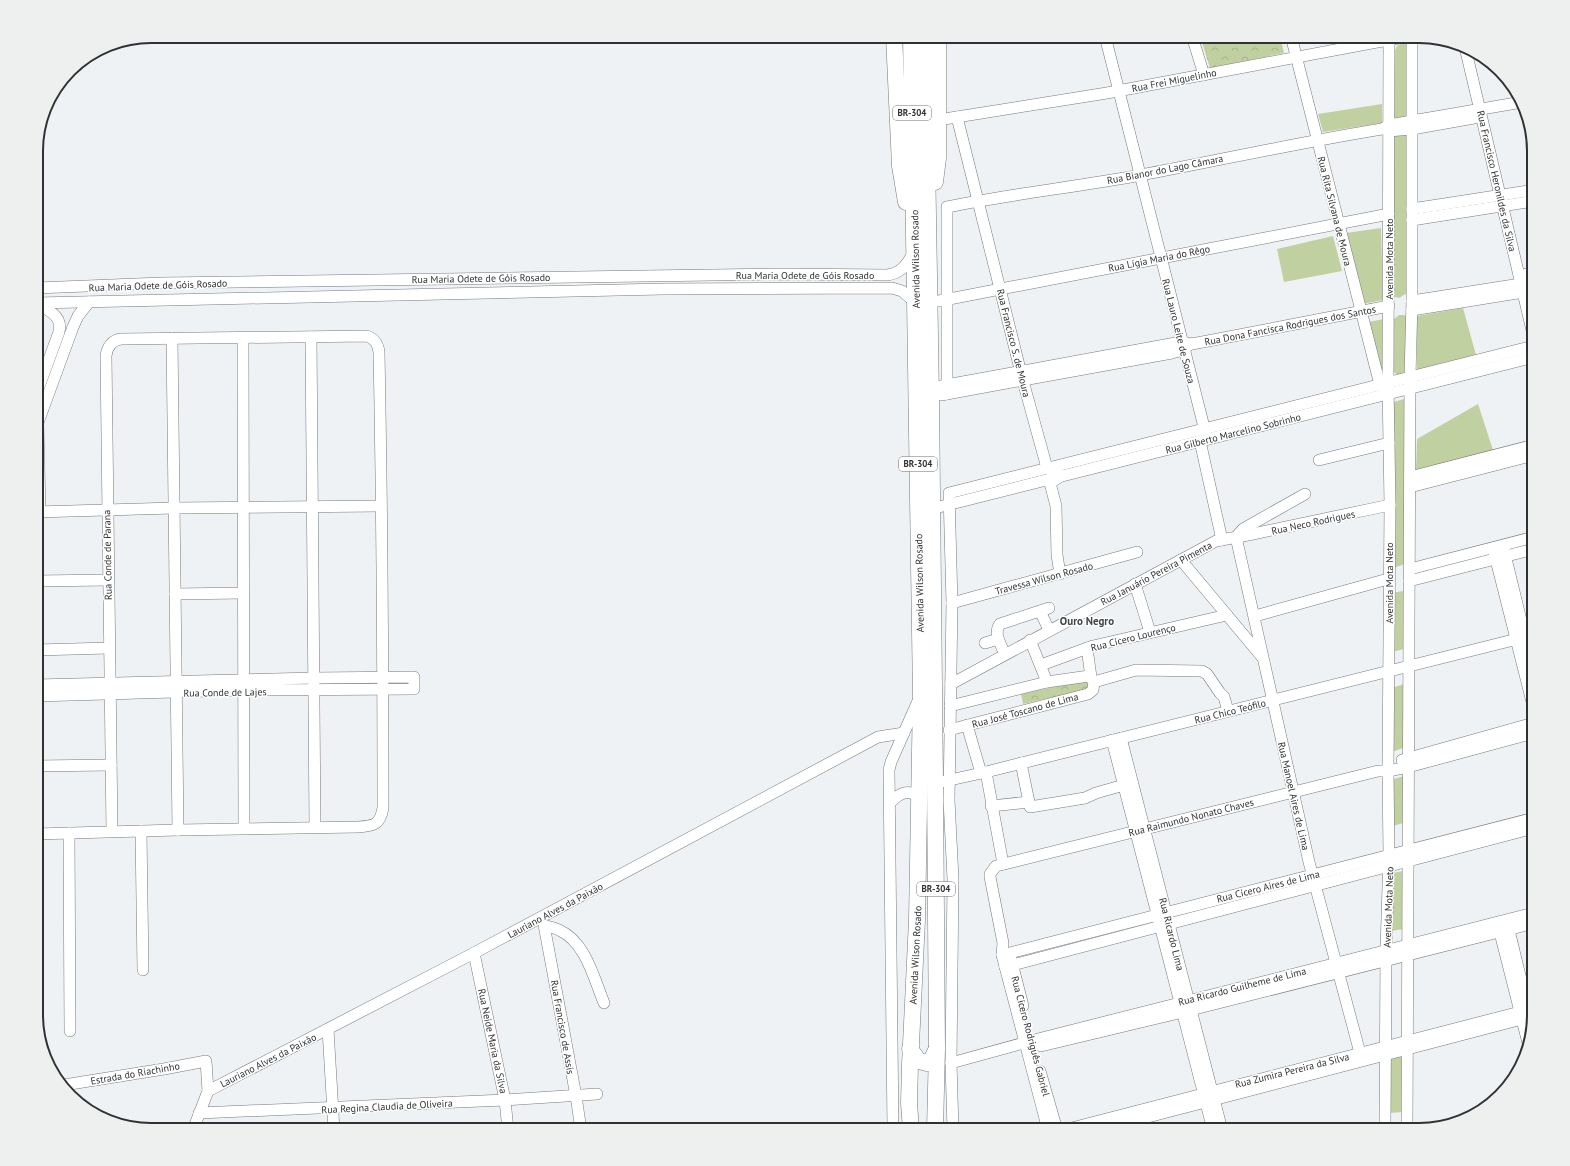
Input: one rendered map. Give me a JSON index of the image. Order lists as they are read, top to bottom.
{
  "streets": {
    "highway": ["BR-304", "Avenida Wilson Rosado"],
    "street": [
      "Rua Frei Miguelinho",
      "Rua Bianor do Lago Câmara",
      "Rua Francisco Heronildes da Silva",
      "Rua Rita Silvana de Moura",
      "Rua Lígia Maria do Rêgo",
      "Avenida Mota Neto",
      "Rua Maria Odete de Góis Rosado",
      "Rua Dona Fancisca Rodrigues dos Santos",
      "Rua Lauro Leite de Souza",
      "Rua Francisco S. de Moura",
      "Rua Gilberto Marcelino Sobrinho",
      "Rua Neco Rodrigues",
      "Rua Conde de Parana",
      "Rua Januário Pereira Pimenta",
      "Travessa Wilson Rosado",
      "Rua Cícero Lourenço",
      "Rua Conde de Lajes",
      "Rua José Toscano de Lima",
      "Rua Chico Teófilo",
      "Rua Manoel Aires de Lima",
      "Rua Raimundo Nonato Chaves",
      "Rua Cícero Aires de Lima",
      "Lauriano Alves da Paixão",
      "Rua Ricardo Lima",
      "Rua Ricardo Guilheme de Lima",
      "Rua Francisco de Assis",
      "Rua Cícero Rodriguês Gabriel",
      "Rua Neide Maria da Silva",
      "Rua Zumira Pereira da Silva",
      "Estrada do Riachinho",
      "Rua Regina Claudia de Oliveira"
    ]
  },
  "crossings": [
    ["Rua Frei Miguelinho", "Rua Rita Silvana de Moura"],
    ["Rua Frei Miguelinho", "Rua Lauro Leite de Souza"],
    ["Rua Frei Miguelinho", "Rua Francisco S. de Moura"],
    ["Rua Bianor do Lago Câmara", "Rua Francisco Heronildes da Silva"],
    ["Rua Bianor do Lago Câmara", "Rua Rita Silvana de Moura"],
    ["Rua Bianor do Lago Câmara", "Rua Lígia Maria do Rêgo"],
    ["Rua Bianor do Lago Câmara", "Avenida Mota Neto"],
    ["Rua Bianor do Lago Câmara", "Rua Lauro Leite de Souza"],
    ["Rua Bianor do Lago Câmara", "Rua Francisco S. de Moura"],
    ["Rua Rita Silvana de Moura", "Rua Lígia Maria do Rêgo"],
    ["Rua Rita Silvana de Moura", "Avenida Mota Neto"],
    ["Rua Rita Silvana de Moura", "Rua Dona Fancisca Rodrigues dos Santos"],
    ["Rua Rita Silvana de Moura", "Rua Gilberto Marcelino Sobrinho"],
    ["Rua Lígia Maria do Rêgo", "Avenida Wilson Rosado"],
    ["Rua Lígia Maria do Rêgo", "Avenida Mota Neto"],
    ["Rua Lígia Maria do Rêgo", "Rua Maria Odete de Góis Rosado"],
    ["Rua Lígia Maria do Rêgo", "Rua Lauro Leite de Souza"],
    ["Rua Lígia Maria do Rêgo", "Rua Francisco S. de Moura"],
    ["Avenida Wilson Rosado", "Rua Maria Odete de Góis Rosado"],
    ["Avenida Wilson Rosado", "Rua Dona Fancisca Rodrigues dos Santos"],
    ["Avenida Wilson Rosado", "Rua Gilberto Marcelino Sobrinho"],
    ["Avenida Wilson Rosado", "Rua Chico Teófilo"],
    ["Avenida Mota Neto", "Rua Dona Fancisca Rodrigues dos Santos"],
    ["Avenida Mota Neto", "Rua Gilberto Marcelino Sobrinho"],
    ["Avenida Mota Neto", "Rua Neco Rodrigues"],
    ["Avenida Mota Neto", "Rua Chico Teófilo"],
    ["Avenida Mota Neto", "Rua Raimundo Nonato Chaves"],
    ["Avenida Mota Neto", "Rua Cícero Aires de Lima"],
    ["Avenida Mota Neto", "Rua Ricardo Guilheme de Lima"],
    ["Avenida Mota Neto", "Rua Zumira Pereira da Silva"],
    ["Rua Dona Fancisca Rodrigues dos Santos", "Rua Lauro Leite de Souza"],
    ["Rua Dona Fancisca Rodrigues dos Santos", "Rua Francisco S. de Moura"],
    ["Rua Lauro Leite de Souza", "Rua Gilberto Marcelino Sobrinho"],
    ["Rua Lauro Leite de Souza", "Rua Januário Pereira Pimenta"],
    ["Rua Francisco S. de Moura", "Rua Gilberto Marcelino Sobrinho"],
    ["Rua Neco Rodrigues", "Rua Januário Pereira Pimenta"],
    ["Rua Neco Rodrigues", "Rua Manoel Aires de Lima"],
    ["Rua Conde de Parana", "Rua Conde de Lajes"],
    ["Rua Januário Pereira Pimenta", "Rua Manoel Aires de Lima"],
    ["Rua José Toscano de Lima", "Rua Chico Teófilo"],
    ["Rua Chico Teófilo", "Rua Manoel Aires de Lima"],
    ["Rua Chico Teófilo", "Rua Ricardo Lima"],
    ["Rua Manoel Aires de Lima", "Rua Raimundo Nonato Chaves"],
    ["Rua Manoel Aires de Lima", "Rua Cícero Aires de Lima"],
    ["Rua Manoel Aires de Lima", "Rua Ricardo Guilheme de Lima"],
    ["Rua Manoel Aires de Lima", "Rua Zumira Pereira da Silva"],
    ["Rua Raimundo Nonato Chaves", "Rua Ricardo Lima"],
    ["Rua Raimundo Nonato Chaves", "Rua Cícero Rodriguês Gabriel"],
    ["Rua Cícero Aires de Lima", "Rua Ricardo Lima"],
    ["Rua Cícero Aires de Lima", "Rua Cícero Rodriguês Gabriel"],
    ["Lauriano Alves da Paixão", "Rua Neide Maria da Silva"],
    ["Lauriano Alves da Paixão", "Estrada do Riachinho"],
    ["Rua Ricardo Lima", "Rua Ricardo Guilheme de Lima"],
    ["Rua Ricardo Lima", "Rua Zumira Pereira da Silva"],
    ["Rua Ricardo Guilheme de Lima", "Rua Cícero Rodriguês Gabriel"],
    ["Rua Francisco de Assis", "Rua Regina Claudia de Oliveira"],
    ["Rua Neide Maria da Silva", "Rua Regina Claudia de Oliveira"]
  ],
  "districts": ["Ouro Negro"]
}
